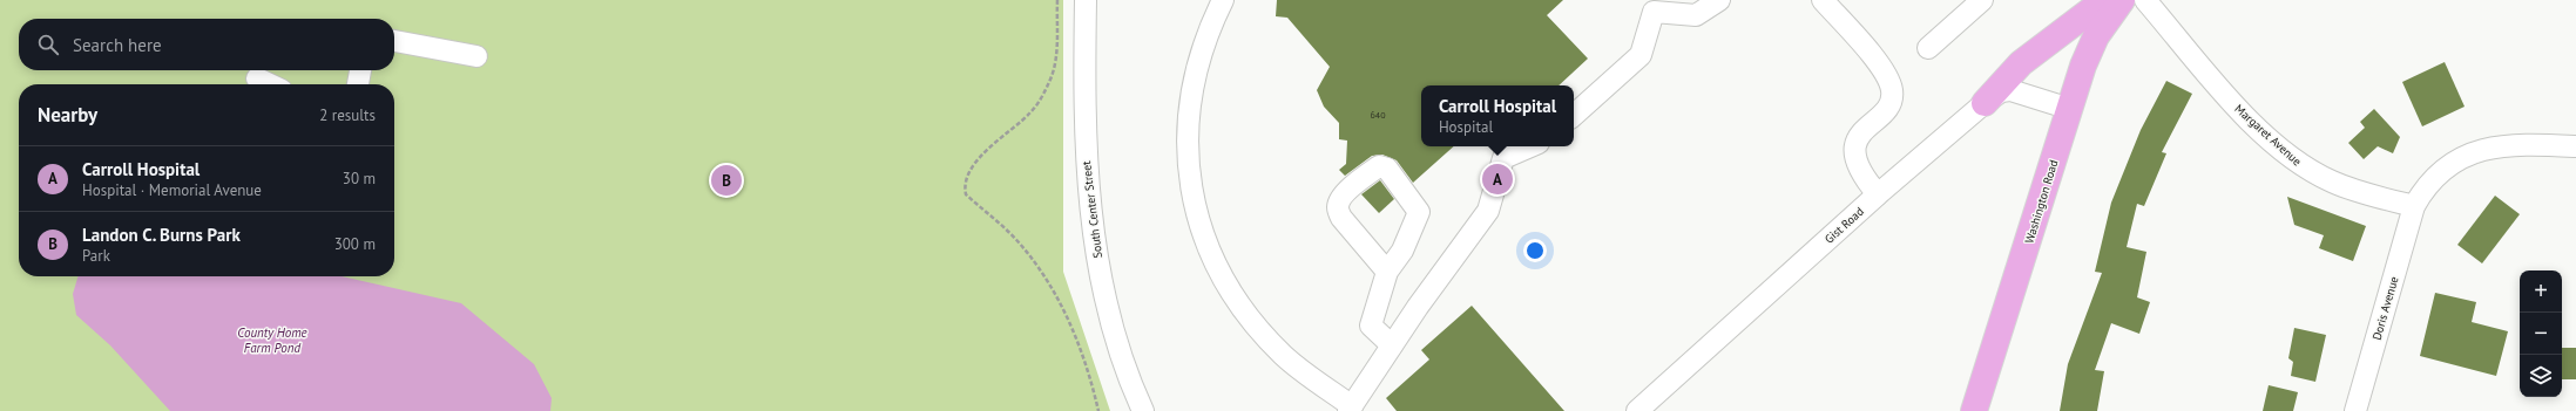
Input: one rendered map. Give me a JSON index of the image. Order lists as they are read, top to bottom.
{
  "streets": {
    "main road": ["Washington Road"],
    "street": [
      "Margaret Avenue",
      "South Center Street",
      "Gist Road",
      "Doris Avenue"
    ]
  },
  "crossings": [
    ["Margaret Avenue", "Doris Avenue"],
    ["Washington Road", "Gist Road"]
  ],
  "water": ["County Home Farm Pond"],
  "house_numbers": ["640"],
  "page": {
    "search": "Search here",
    "heading": ["Nearby", "2 results"],
    "popup": ["Carroll Hospital", "Hospital"],
    "list": [
      {
        "mark": "A",
        "name": "Carroll Hospital",
        "note": "Hospital · Memorial Avenue",
        "value": "30 m"
      },
      {
        "mark": "B",
        "name": "Landon C. Burns Park",
        "note": "Park",
        "value": "300 m"
      }
    ],
    "pins": ["A", "B"],
    "map_buttons": ["+", "−"]
  }
}
